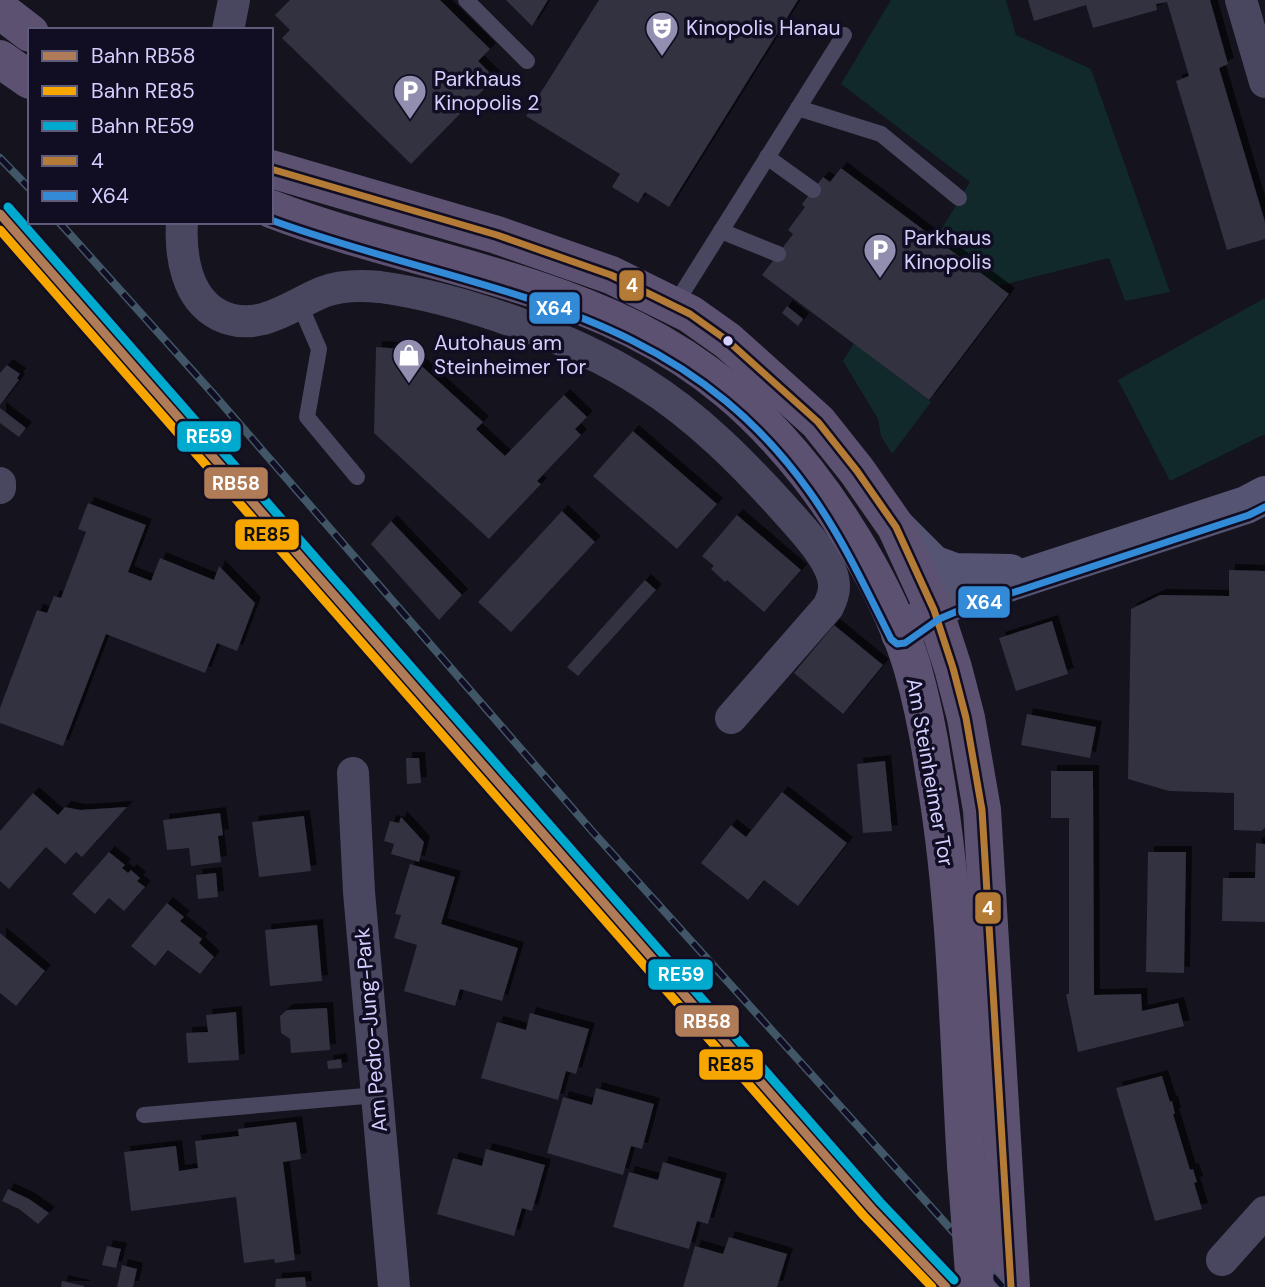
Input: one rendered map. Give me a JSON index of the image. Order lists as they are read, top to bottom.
{
  "streets": {
    "main road": ["Am Steinheimer Tor"],
    "street": ["Am Pedro-Jung-Park"]
  },
  "places": {
    "theatre": ["Kinopolis Hanau"],
    "parking": ["Parkhaus Kinopolis 2", "Parkhaus Kinopolis"],
    "shop": ["Autohaus am Steinheimer Tor"]
  },
  "lines": [
    "transit line 4",
    "rail line RE59",
    "rail line RB58",
    "transit line X64",
    "rail line RE85"
  ],
  "legend": [
    "Bahn RB58",
    "Bahn RE85",
    "Bahn RE59",
    "4",
    "X64"
  ]
}
